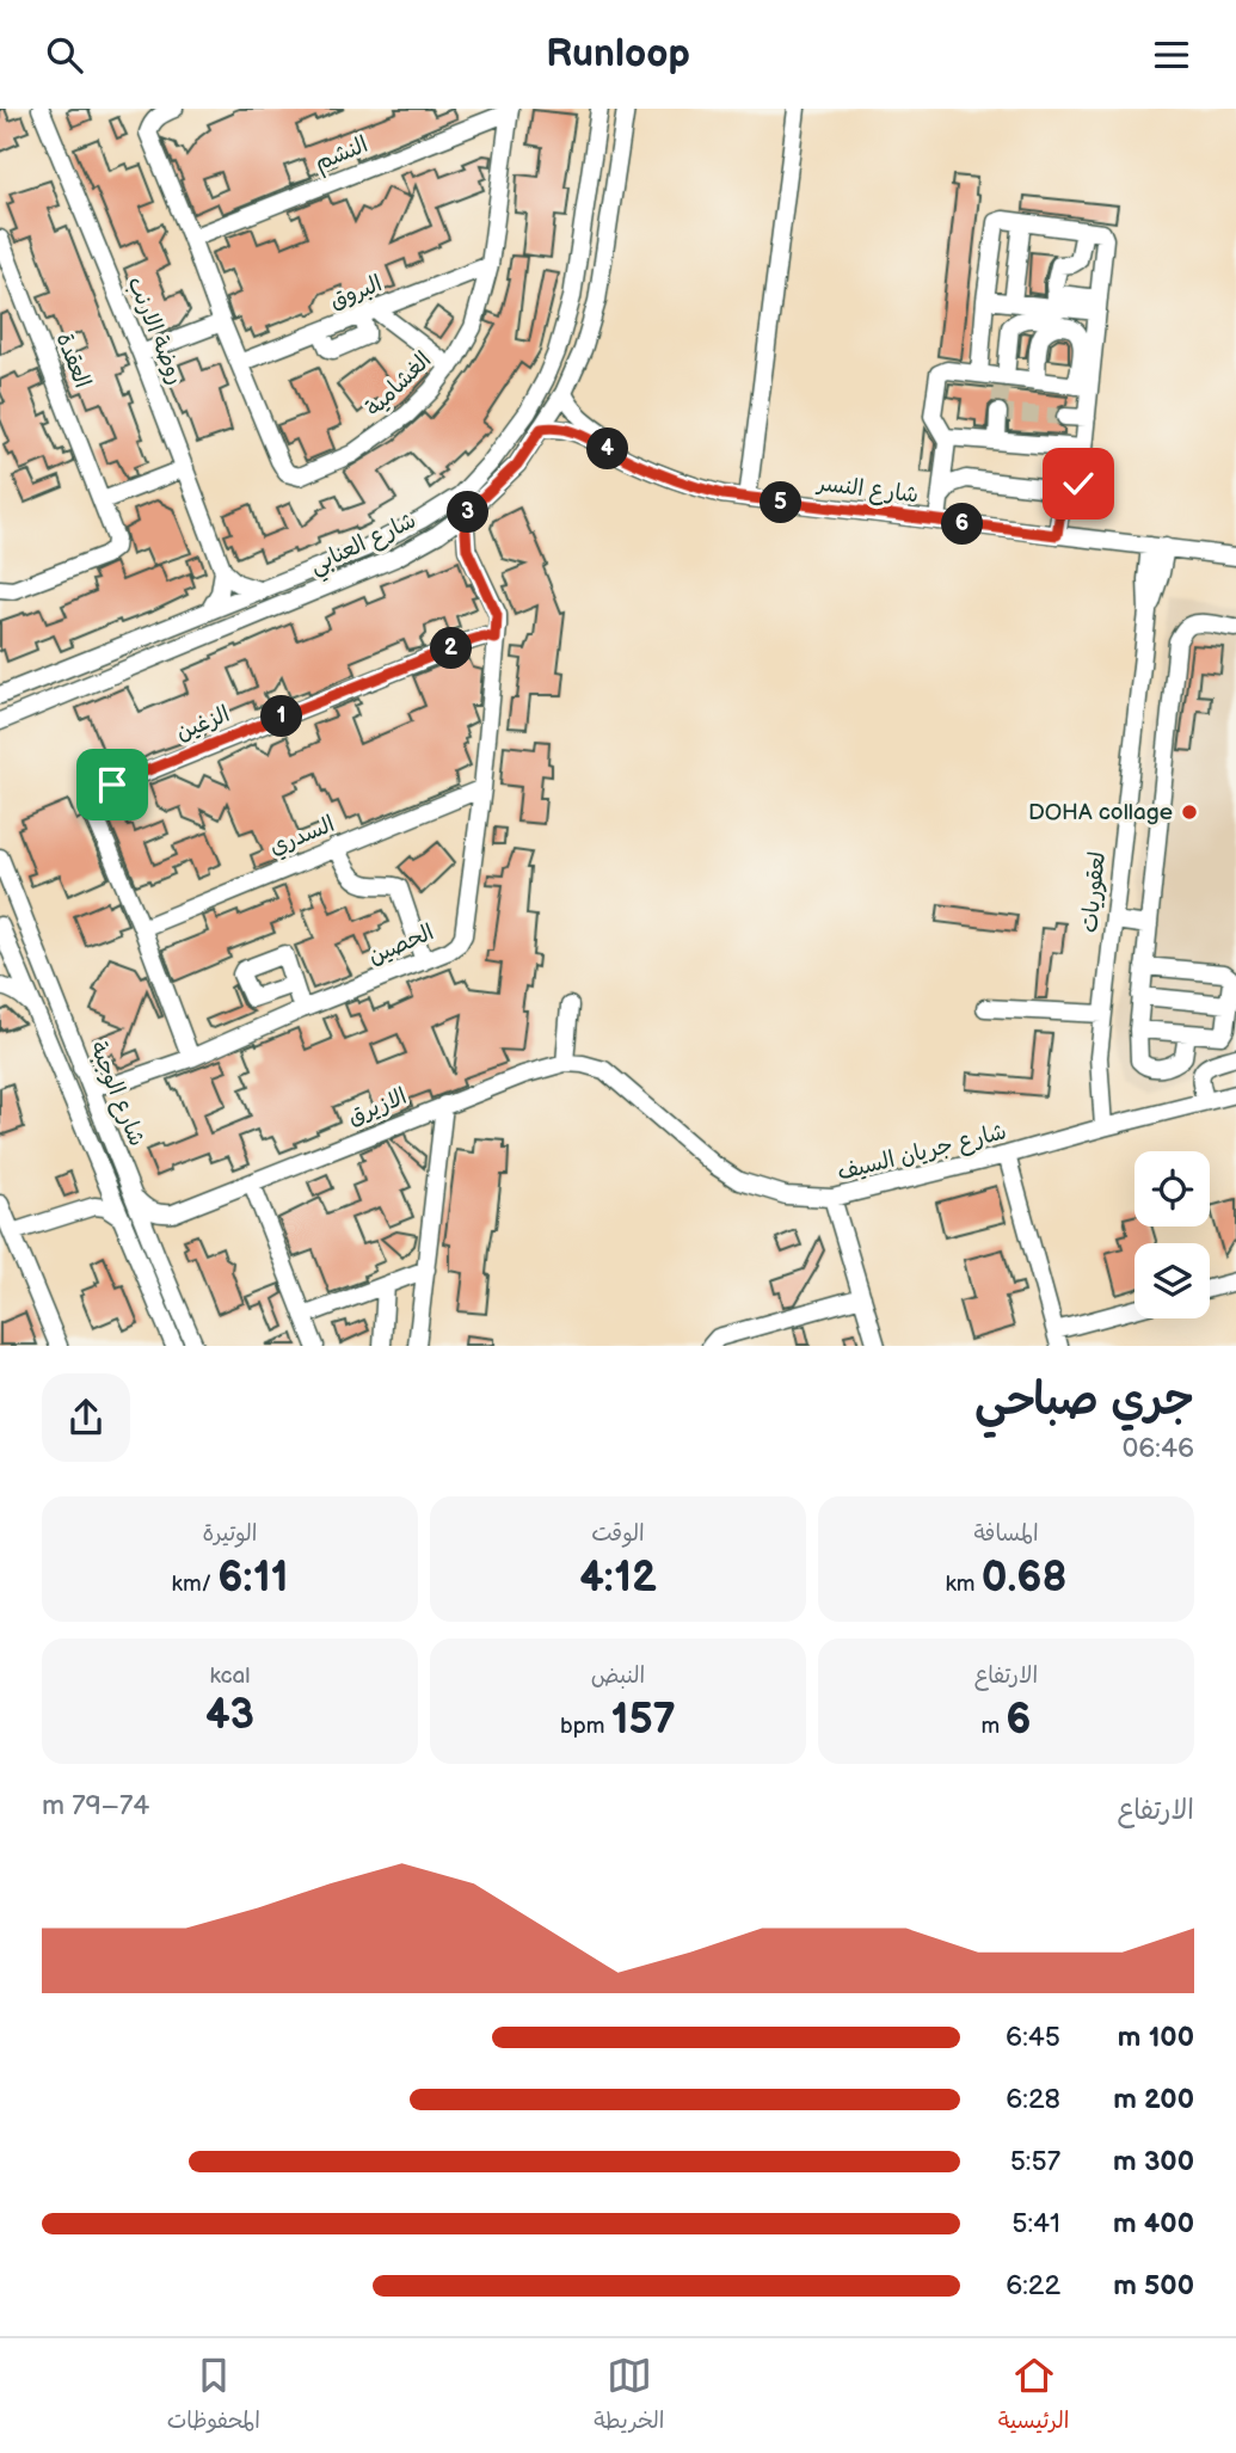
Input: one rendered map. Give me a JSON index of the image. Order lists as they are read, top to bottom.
{
  "streets": {
    "street": [
      "النشم",
      "البروق",
      "روضة الارنب",
      "العقدة",
      "الغشامية",
      "شارع النسر",
      "شارع العنابي",
      "الزغين",
      "السدري",
      "لعقوريات",
      "الحصين",
      "شارع الوجبة",
      "الازيرق",
      "شارع جريان السيف"
    ]
  },
  "crossings": [
    ["النشم", "الغشامية"],
    ["البروق", "الغشامية"],
    ["شارع النسر", "شارع العنابي"],
    ["شارع النسر", "لعقوريات"],
    ["شارع العنابي", "الحصين"],
    ["الزغين", "السدري"],
    ["الزغين", "الحصين"],
    ["السدري", "الحصين"],
    ["لعقوريات", "شارع جريان السيف"],
    ["الحصين", "شارع الوجبة"],
    ["الازيرق", "شارع جريان السيف"]
  ],
  "places": ["DOHA collage"],
  "page": {
    "header": "Runloop",
    "pins": [
      "4",
      "5",
      "3",
      "6",
      "2",
      "1"
    ],
    "heading": ["جري صباحي", "06:46"],
    "stats": [
      ["المسافة", "0.68 km"],
      ["الوقت", "4:12"],
      ["الوتيرة", "6:11 /km"],
      ["الارتفاع", "6 m"],
      ["النبض", "157 bpm"],
      ["kcal", "43"]
    ],
    "chart": ["الارتفاع", "74–79 m"],
    "list": [
      {
        "name": "100 m",
        "note": "6:45"
      },
      {
        "name": "200 m",
        "note": "6:28"
      },
      {
        "name": "300 m",
        "note": "5:57"
      },
      {
        "name": "400 m",
        "note": "5:41"
      },
      {
        "name": "500 m",
        "note": "6:22"
      }
    ],
    "tabs": ["الرئيسية", "الخريطة", "المحفوظات"]
  }
}
